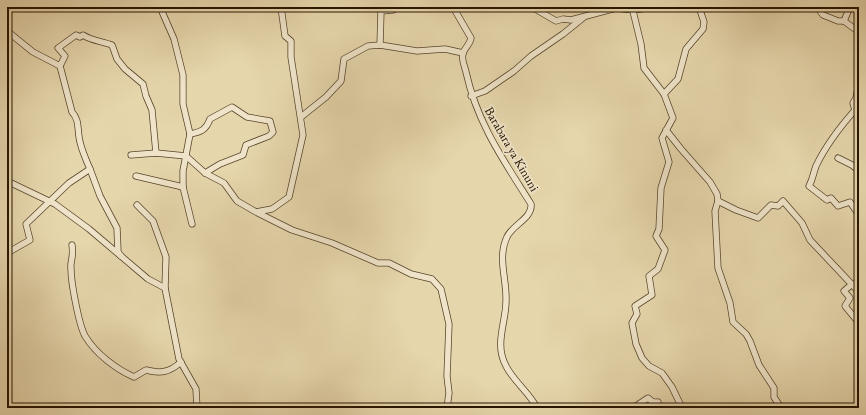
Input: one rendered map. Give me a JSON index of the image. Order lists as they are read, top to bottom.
{
  "streets": {
    "street": ["Barabara ya Kinuni"]
  }
}
